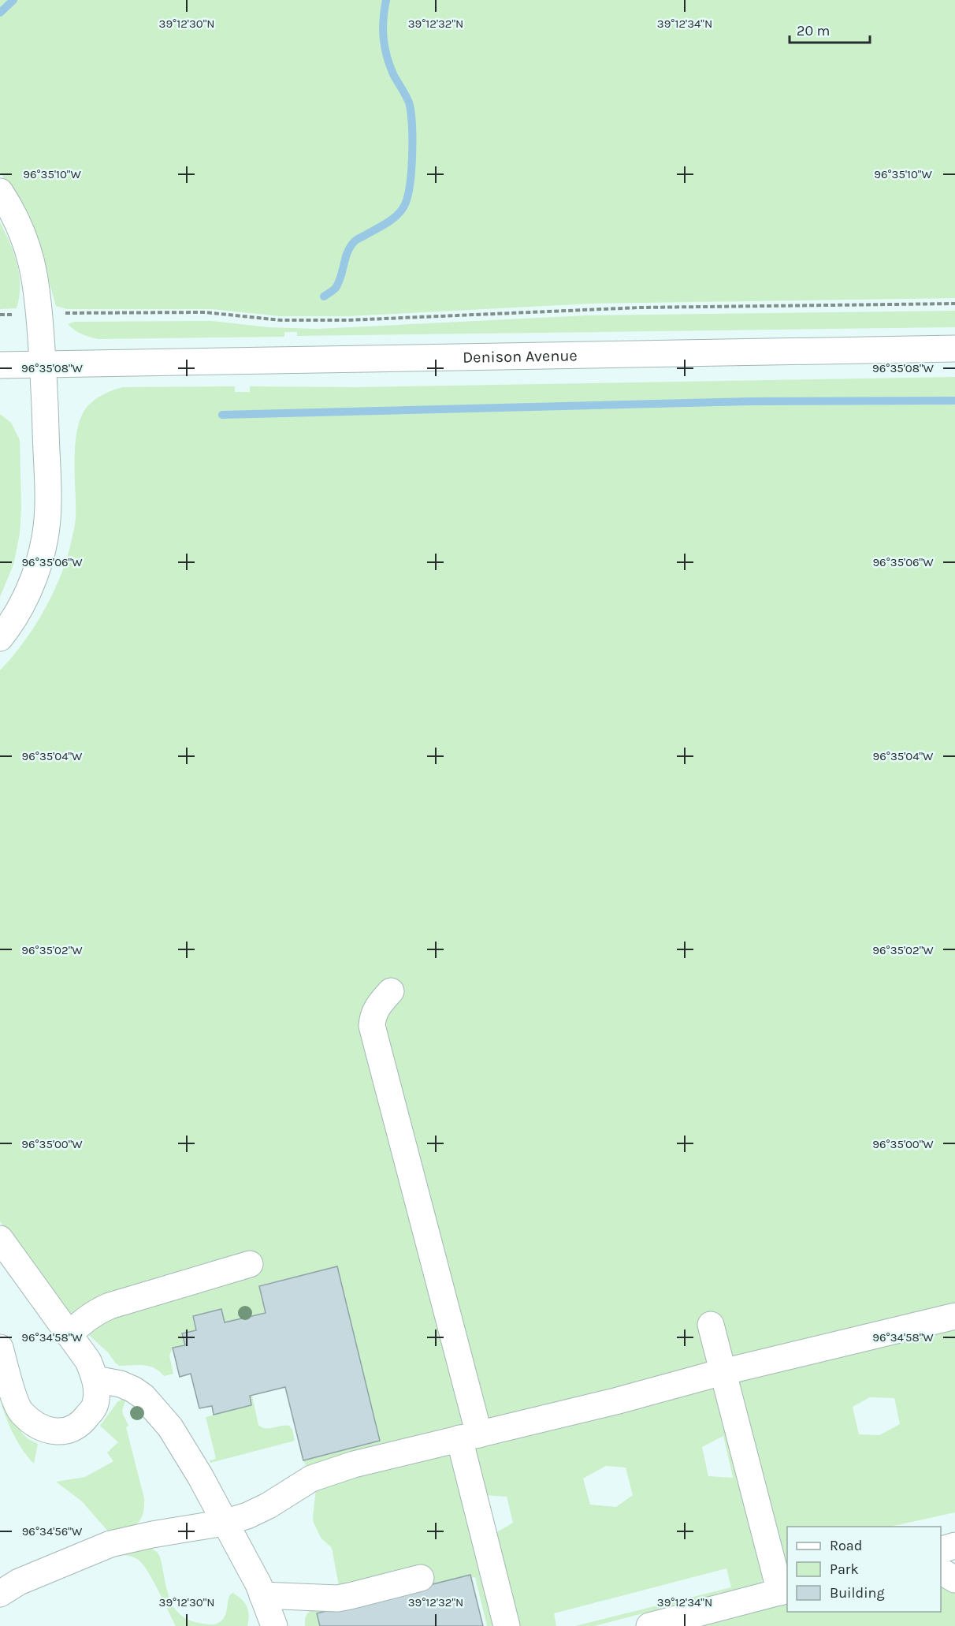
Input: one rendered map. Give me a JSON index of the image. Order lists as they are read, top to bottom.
{
  "streets": {
    "street": ["Denison Avenue"]
  },
  "legend": ["Road", "Park", "Building"],
  "scale_bar": "20 m",
  "coordinates": [
    "39°12'30\"N",
    "39°12'32\"N",
    "39°12'34\"N",
    "96°35'10\"W",
    "96°35'08\"W",
    "96°35'06\"W",
    "96°35'04\"W",
    "96°35'02\"W",
    "96°35'00\"W",
    "96°34'58\"W",
    "96°34'56\"W"
  ]
}
